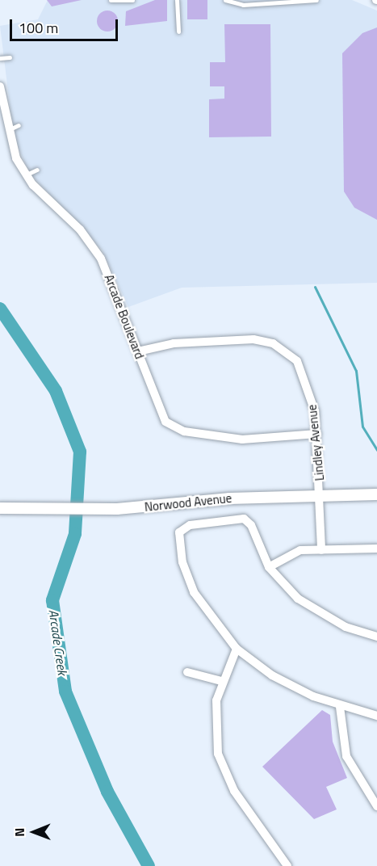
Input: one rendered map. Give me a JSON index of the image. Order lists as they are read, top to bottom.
{
  "streets": {
    "main road": ["Norwood Avenue"],
    "street": ["Arcade Boulevard", "Lindley Avenue"]
  },
  "crossings": [
    ["Arcade Boulevard", "Lindley Avenue"],
    ["Lindley Avenue", "Norwood Avenue"]
  ],
  "water": ["Arcade Creek"],
  "scale_bar": "100 m",
  "north": "left"
}
